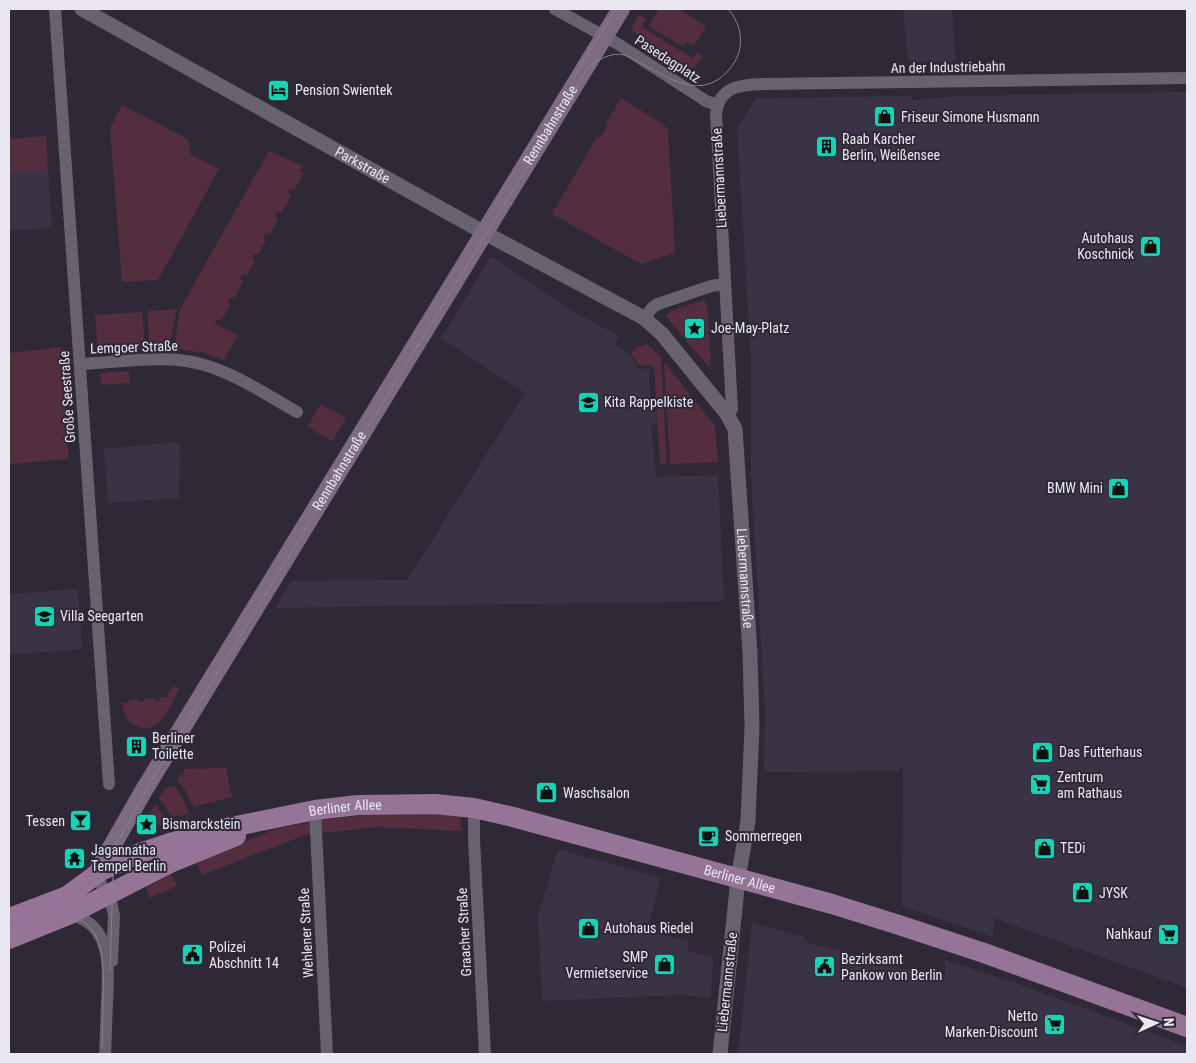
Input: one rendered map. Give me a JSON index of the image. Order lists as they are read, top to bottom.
{
  "streets": {
    "main road": ["Rennbahnstraße", "Berliner Allee"],
    "street": [
      "Pasedagplatz",
      "An der Industriebahn",
      "Parkstraße",
      "Liebermannstraße",
      "Lemgoer Straße",
      "Große Seestraße",
      "Graacher Straße",
      "Wehlener Straße"
    ]
  },
  "crossings": [
    ["Pasedagplatz", "An der Industriebahn"],
    ["Pasedagplatz", "Rennbahnstraße"],
    ["Pasedagplatz", "Liebermannstraße"],
    ["An der Industriebahn", "Liebermannstraße"],
    ["Rennbahnstraße", "Parkstraße"],
    ["Rennbahnstraße", "Berliner Allee"],
    ["Parkstraße", "Liebermannstraße"],
    ["Liebermannstraße", "Berliner Allee"],
    ["Lemgoer Straße", "Große Seestraße"],
    ["Berliner Allee", "Graacher Straße"],
    ["Berliner Allee", "Wehlener Straße"]
  ],
  "places": {
    "hotel": ["Pension Swientek"],
    "shop": [
      "Friseur Simone Husmann",
      "Autohaus Koschnick",
      "BMW Mini",
      "Das Futterhaus",
      "Waschsalon",
      "TEDi",
      "JYSK",
      "Autohaus Riedel",
      "SMP Vermietservice"
    ],
    "building": ["Raab Karcher Berlin, Weißensee", "Berliner Toilette"],
    "place": ["Joe-May-Platz", "Bismarckstein"],
    "school or university": ["Kita Rappelkiste", "Villa Seegarten"],
    "supermarket": ["Zentrum am Rathaus", "Nahkauf", "Netto Marken-Discount"],
    "bar": ["Tessen"],
    "cafe": ["Sommerregen"],
    "temple": ["Jagannatha Tempel Berlin"],
    "public building": ["Polizei Abschnitt 14", "Bezirksamt Pankow von Berlin"]
  },
  "north": "right"
}
